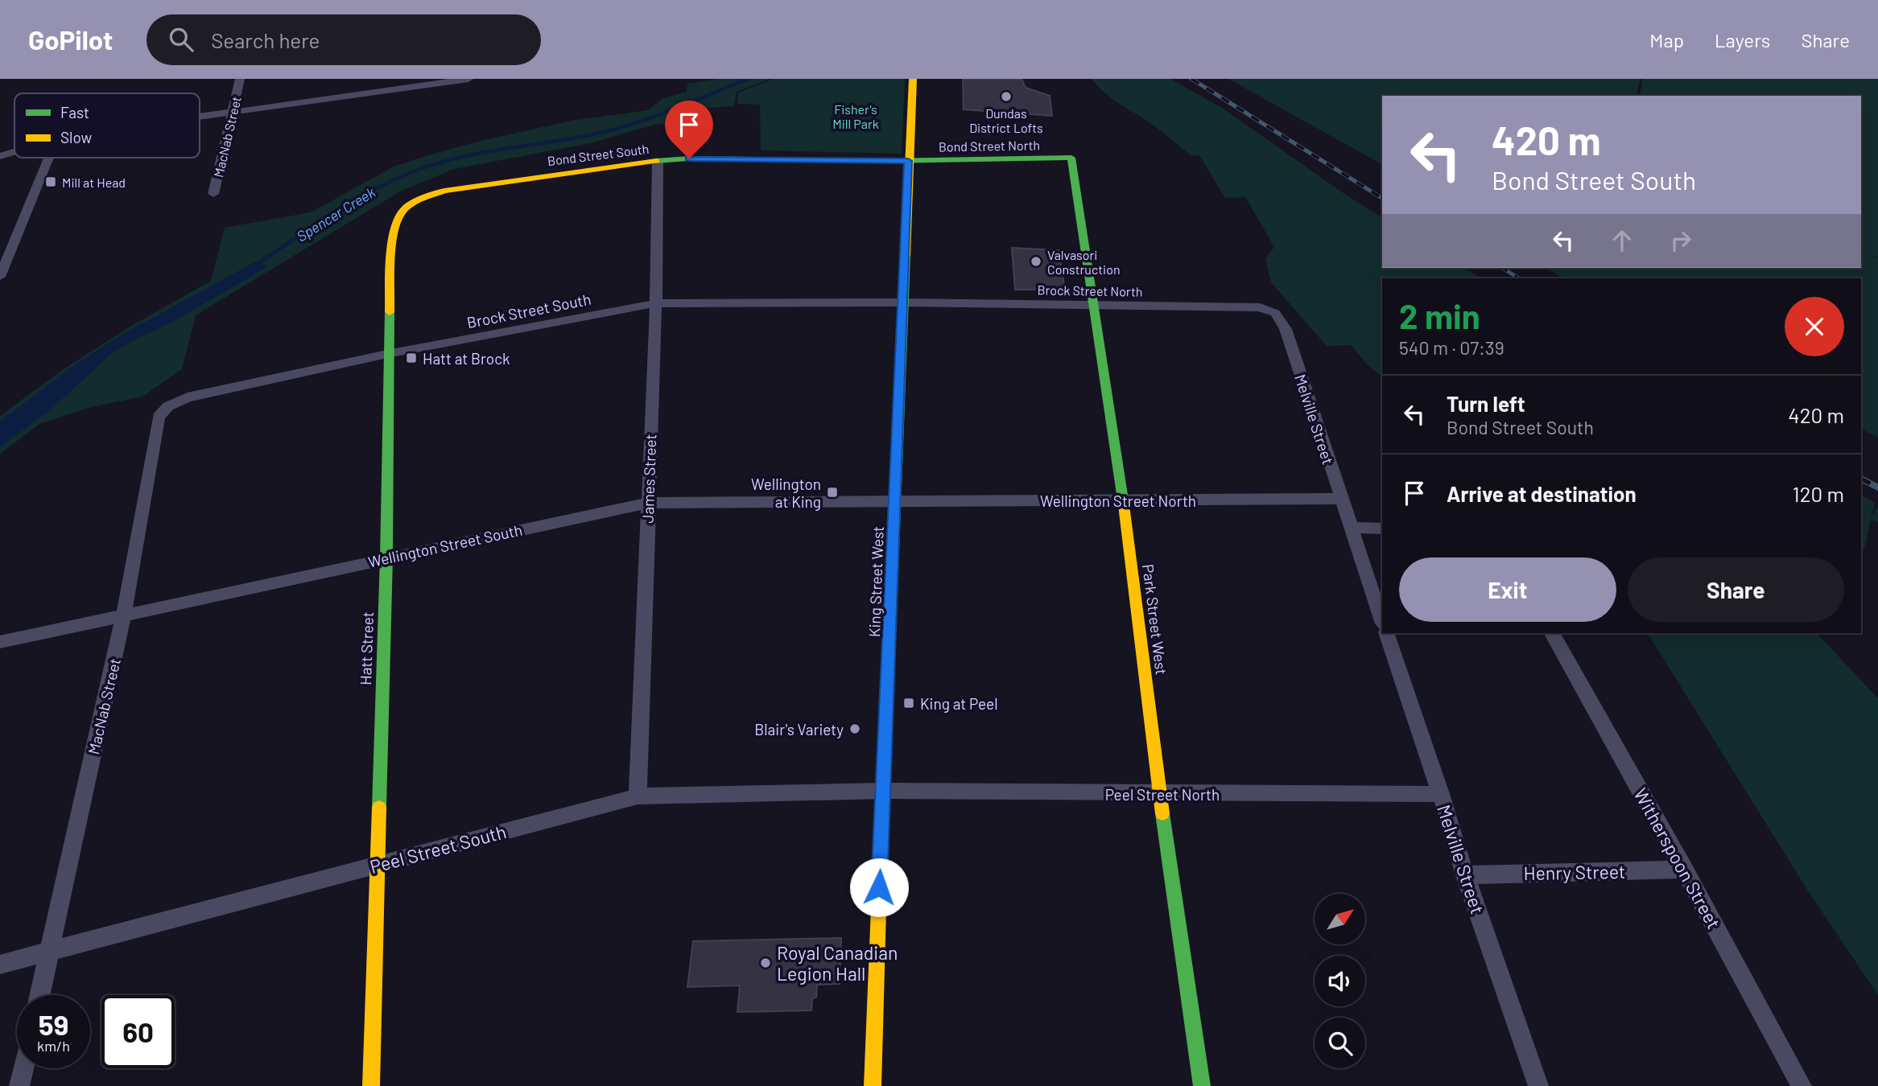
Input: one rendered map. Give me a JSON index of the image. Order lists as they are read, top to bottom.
{
  "streets": {
    "street": [
      "MacNab Street",
      "Bond Street North",
      "Bond Street South",
      "Brock Street North",
      "Brock Street South",
      "Melville Street",
      "James Street",
      "Wellington Street North",
      "Wellington Street South",
      "King Street West",
      "Park Street West",
      "Hatt Street",
      "Peel Street North",
      "Peel Street South",
      "Witherspoon Street",
      "Henry Street"
    ]
  },
  "crossings": [
    ["MacNab Street", "Brock Street South"],
    ["MacNab Street", "Wellington Street South"],
    ["MacNab Street", "Peel Street South"],
    ["Bond Street North", "Bond Street South"],
    ["Bond Street North", "King Street West"],
    ["Bond Street North", "Park Street West"],
    ["Bond Street South", "James Street"],
    ["Bond Street South", "King Street West"],
    ["Bond Street South", "Hatt Street"],
    ["Brock Street North", "Brock Street South"],
    ["Brock Street North", "Melville Street"],
    ["Brock Street North", "King Street West"],
    ["Brock Street North", "Park Street West"],
    ["Brock Street South", "James Street"],
    ["Brock Street South", "King Street West"],
    ["Brock Street South", "Hatt Street"],
    ["Melville Street", "Wellington Street North"],
    ["Melville Street", "Peel Street North"],
    ["Melville Street", "Henry Street"],
    ["James Street", "Wellington Street South"],
    ["James Street", "Peel Street South"],
    ["Wellington Street North", "Wellington Street South"],
    ["Wellington Street North", "King Street West"],
    ["Wellington Street North", "Park Street West"],
    ["Wellington Street South", "King Street West"],
    ["Wellington Street South", "Hatt Street"],
    ["King Street West", "Peel Street North"],
    ["King Street West", "Peel Street South"],
    ["Park Street West", "Peel Street North"],
    ["Hatt Street", "Peel Street South"],
    ["Peel Street North", "Peel Street South"],
    ["Witherspoon Street", "Henry Street"]
  ],
  "water": ["Spencer Creek"],
  "parks": ["Fisher's Mill Park"],
  "places": {
    "other": [
      "Dundas District Lofts",
      "Valvasori Construction",
      "Blair's Variety",
      "Royal Canadian Legion Hall"
    ],
    "transit": [
      "Mill at Head",
      "Hatt at Brock",
      "Wellington at King",
      "King at Peel"
    ]
  },
  "legend": ["Fast", "Slow"],
  "north": "top right",
  "page": {
    "header": "GoPilot",
    "search": "Search here",
    "nav": ["Map", "Layers", "Share"],
    "turn": ["420 m", "Bond Street South"],
    "heading": ["2 min", "540 m · 07:39"],
    "list": [
      {
        "name": "Turn left",
        "note": "Bond Street South",
        "value": "420 m"
      },
      {
        "name": "Arrive at destination",
        "value": "120 m"
      }
    ],
    "buttons": ["Exit", "Share"],
    "speed": "59 km/h",
    "limit": "60"
  }
}
